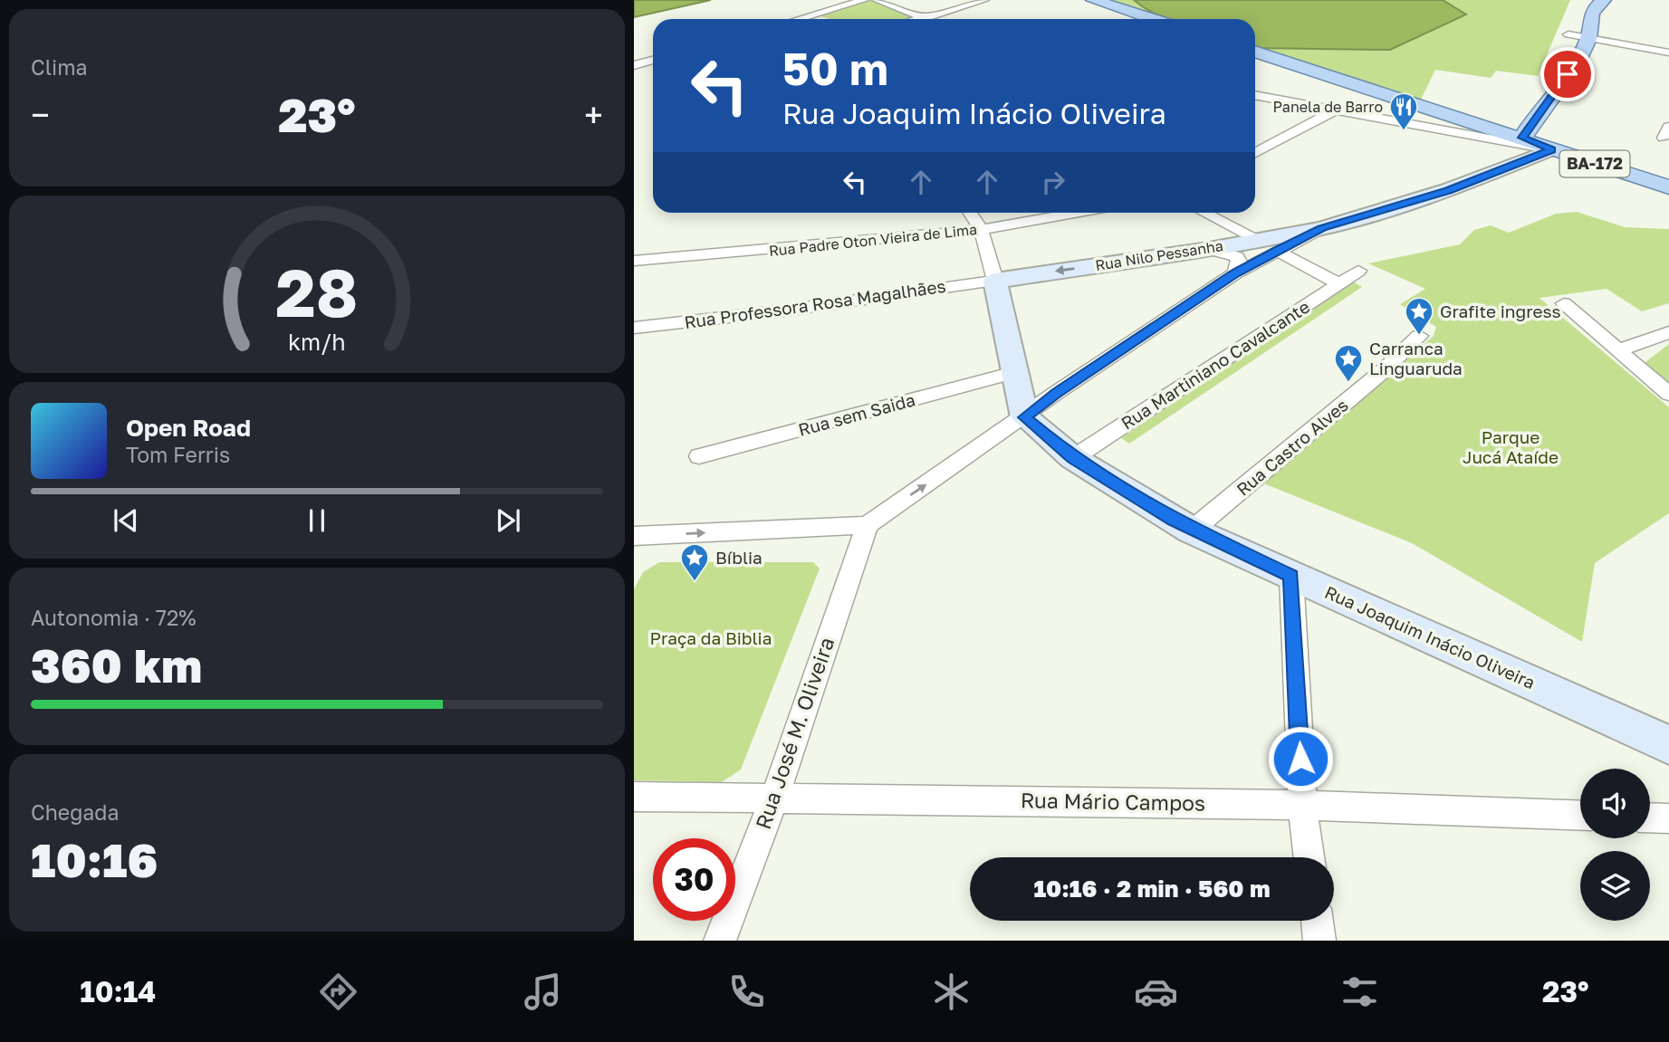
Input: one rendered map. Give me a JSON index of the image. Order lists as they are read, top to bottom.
{
  "streets": {
    "main road": ["BA-172"],
    "street": [
      "Rua Padre Oton Vieira de Lima",
      "Rua Nilo Pessanha",
      "Rua Professora Rosa Magalhães",
      "Rua Martiniano Cavalcante",
      "Rua sem Saida",
      "Rua Castro Alves",
      "Rua Joaquim Inácio Oliveira",
      "Rua José M. Oliveira",
      "Rua Mário Campos"
    ]
  },
  "crossings": [
    ["BA-172", "Rua Nilo Pessanha"],
    ["Rua Nilo Pessanha", "Rua Professora Rosa Magalhães"],
    ["Rua Martiniano Cavalcante", "Rua Joaquim Inácio Oliveira"],
    ["Rua Castro Alves", "Rua Joaquim Inácio Oliveira"],
    ["Rua José M. Oliveira", "Rua Mário Campos"]
  ],
  "one_way": ["Rua Nilo Pessanha"],
  "parks": ["Parque Jucá Ataíde", "Praça da Biblia"],
  "places": {
    "restaurant": ["Panela de Barro"],
    "place": ["Grafite ingress", "Carranca Linguaruda", "Bíblia"]
  },
  "page": {
    "tile": [
      "Clima",
      ["Autonomia · 72%", "360 km"],
      ["Chegada", "10:16"]
    ],
    "turn": ["50 m", "Rua Joaquim Inácio Oliveira"],
    "heat": ["−", "23°", "+"],
    "song": ["Open Road", "Tom Ferris"],
    "limit": "30",
    "trip": "10:16 · 2 min · 560 m",
    "tabs": ["10:14", "23°"],
    "gauge": ["28", "km/h"]
  }
}
